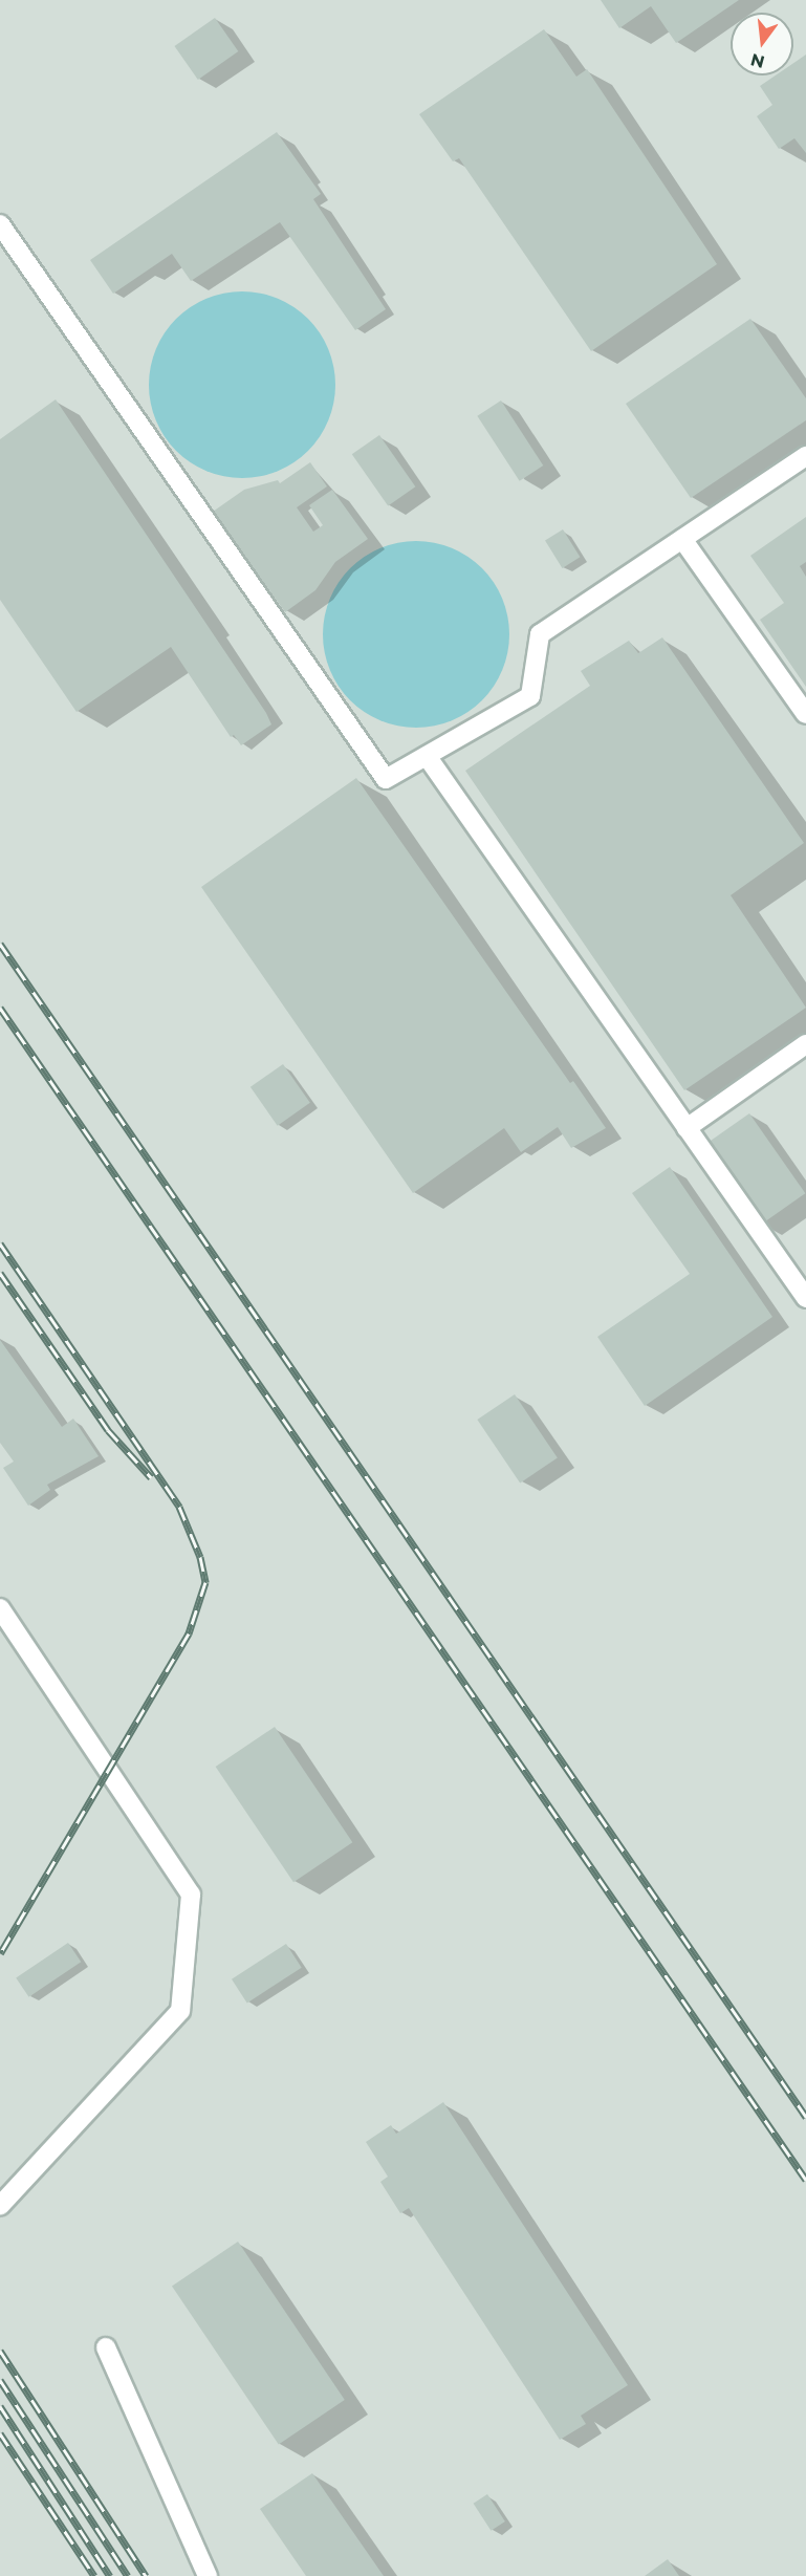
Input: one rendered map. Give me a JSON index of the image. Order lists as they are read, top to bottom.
{
  "north": "bottom"
}
